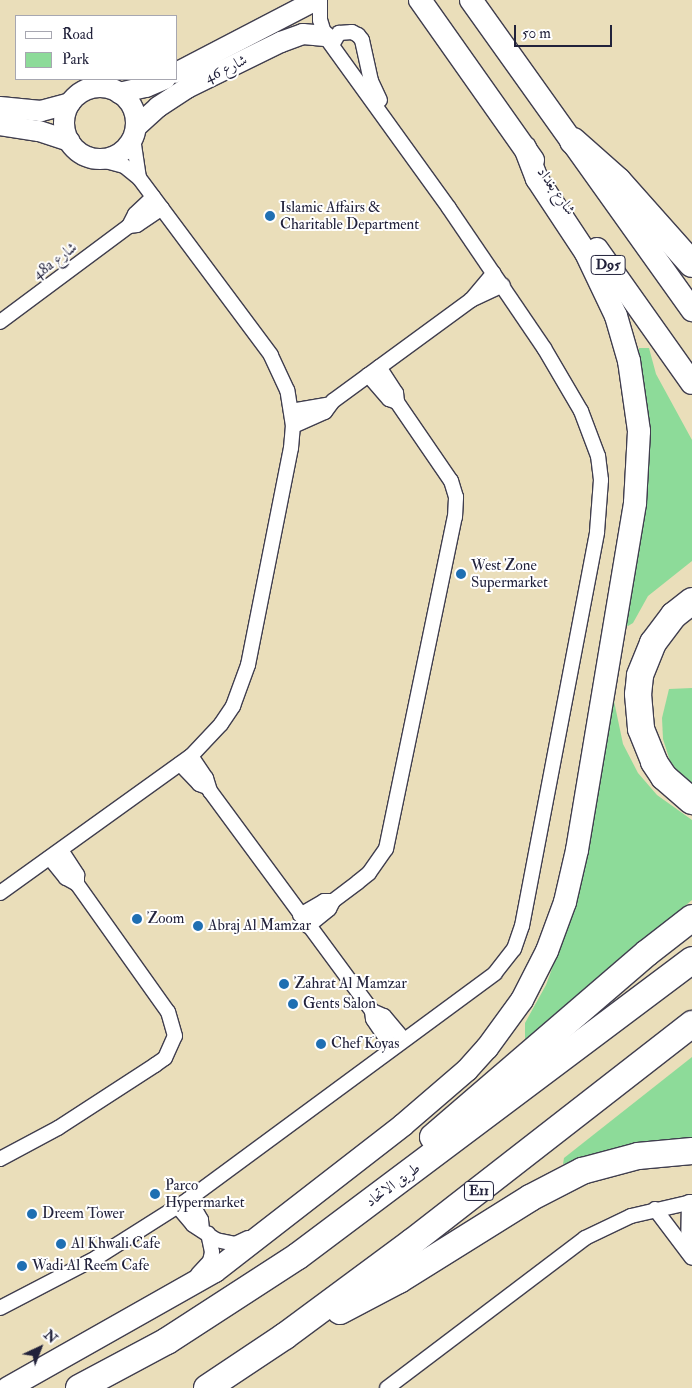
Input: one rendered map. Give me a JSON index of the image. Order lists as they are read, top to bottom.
{
  "streets": {
    "highway": ["طريق الاتحاد", "E11"],
    "main road": ["شارع بغداد", "D95"],
    "street": ["شارع 46", "48a شارع"]
  },
  "places": [
    "Islamic Affairs & Charitable Department",
    "West Zone Supermarket",
    "Zoom",
    "Abraj Al Mamzar",
    "Zahrat Al Mamzar",
    "Gents Salon",
    "Chef Koyas",
    "Parco Hypermarket",
    "Dreem Tower",
    "Al Khwali Cafe",
    "Wadi Al Reem Cafe"
  ],
  "legend": ["Road", "Park"],
  "scale_bar": "50 m",
  "north": "top right"
}
